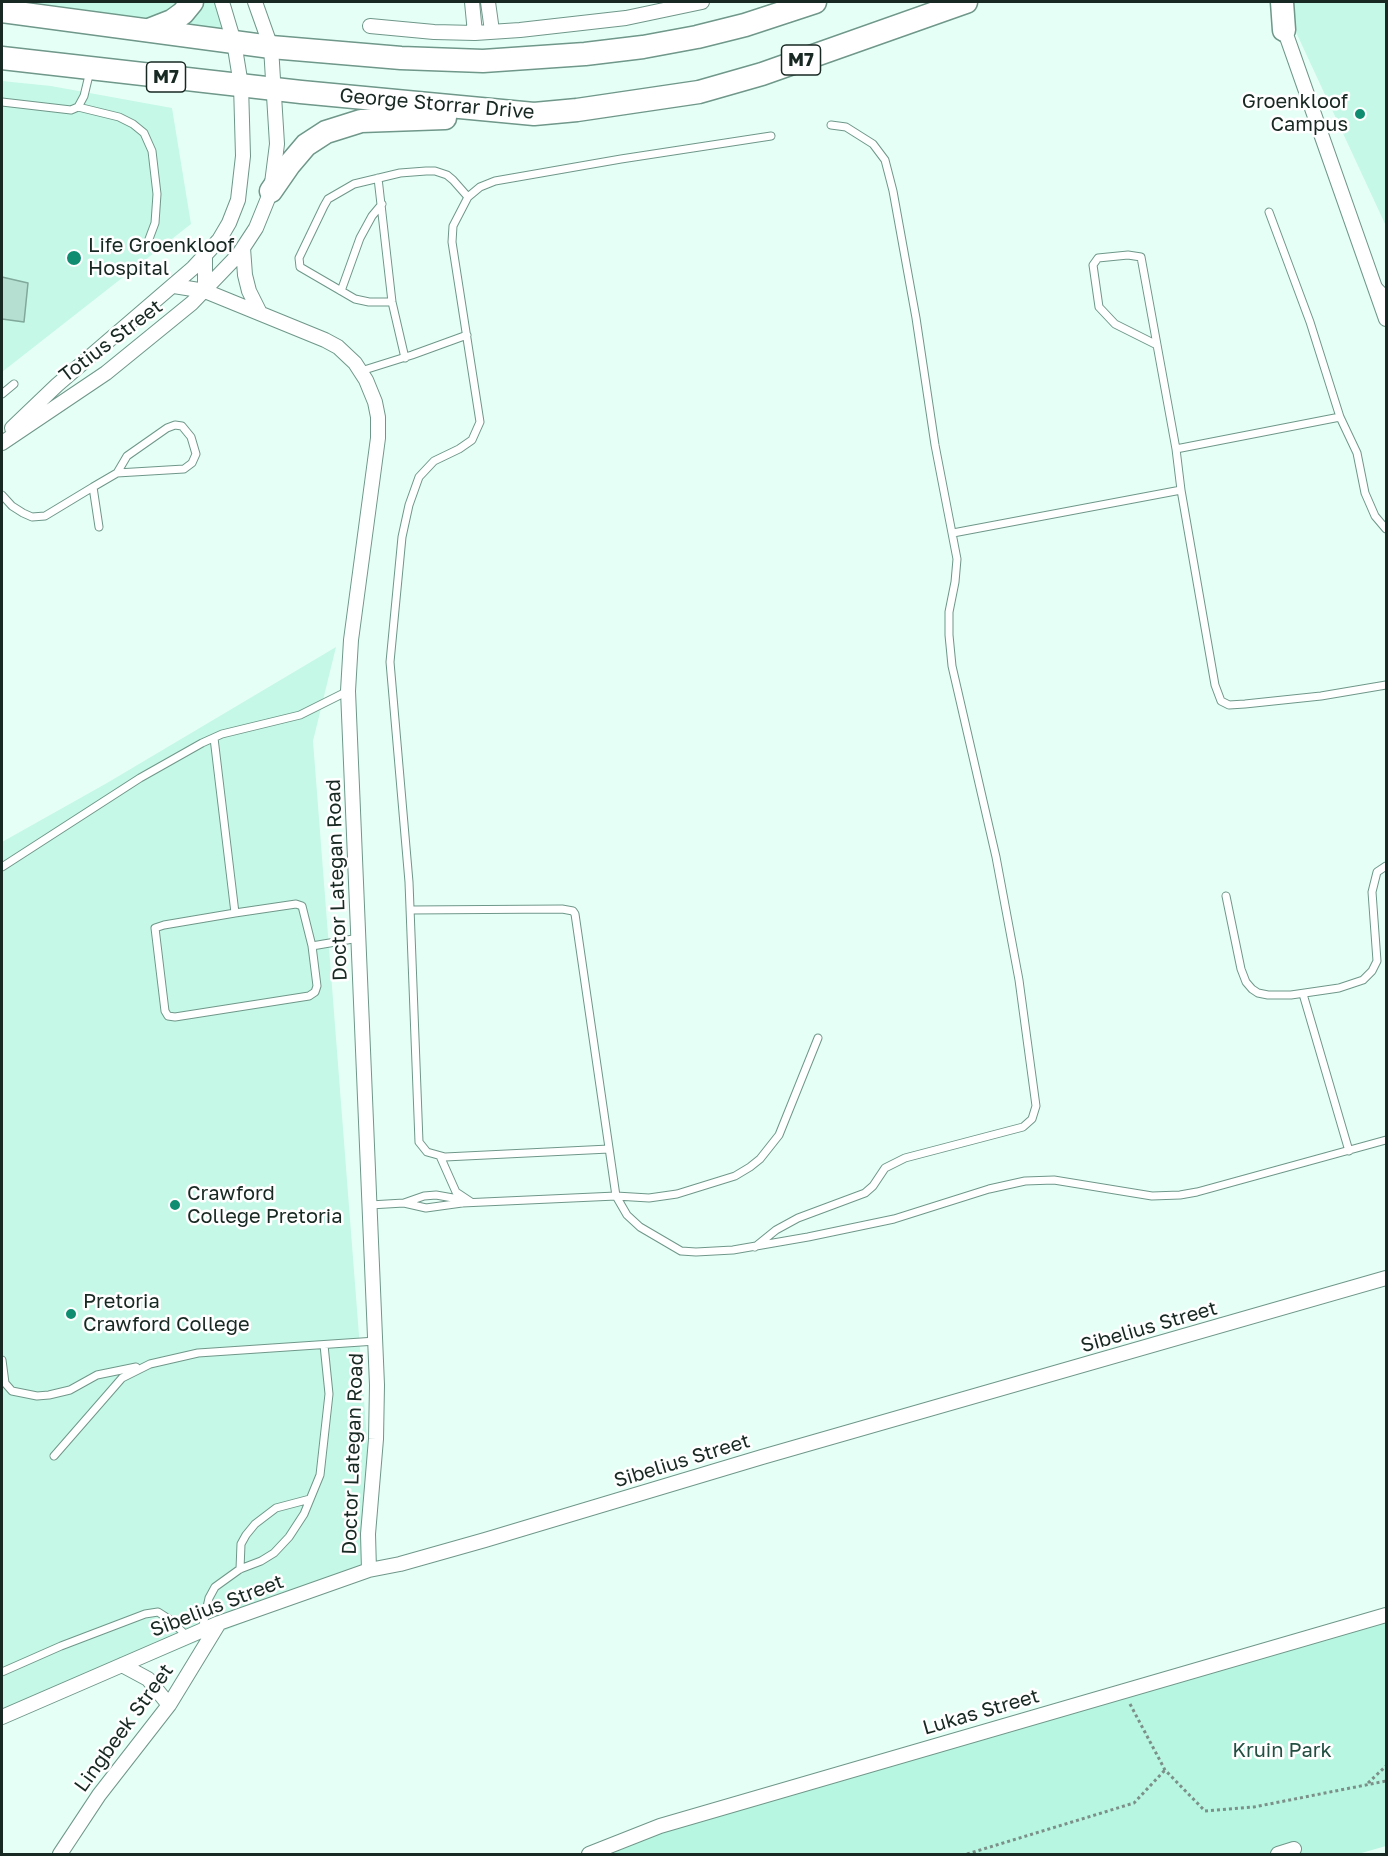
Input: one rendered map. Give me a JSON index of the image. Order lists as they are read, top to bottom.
{
  "streets": {
    "main road": ["M7", "George Storrar Drive"],
    "street": [
      "Totius Street",
      "Doctor Lategan Road",
      "Sibelius Street",
      "Lukas Street",
      "Lingbeek Street"
    ]
  },
  "crossings": [
    ["M7", "Totius Street"],
    ["George Storrar Drive", "Totius Street"],
    ["Totius Street", "Doctor Lategan Road"],
    ["Doctor Lategan Road", "Sibelius Street"],
    ["Sibelius Street", "Lingbeek Street"]
  ],
  "parks": ["Kruin Park"],
  "places": [
    "Groenkloof Campus",
    "Life Groenkloof Hospital",
    "Crawford College Pretoria",
    "Pretoria Crawford College"
  ]
}
